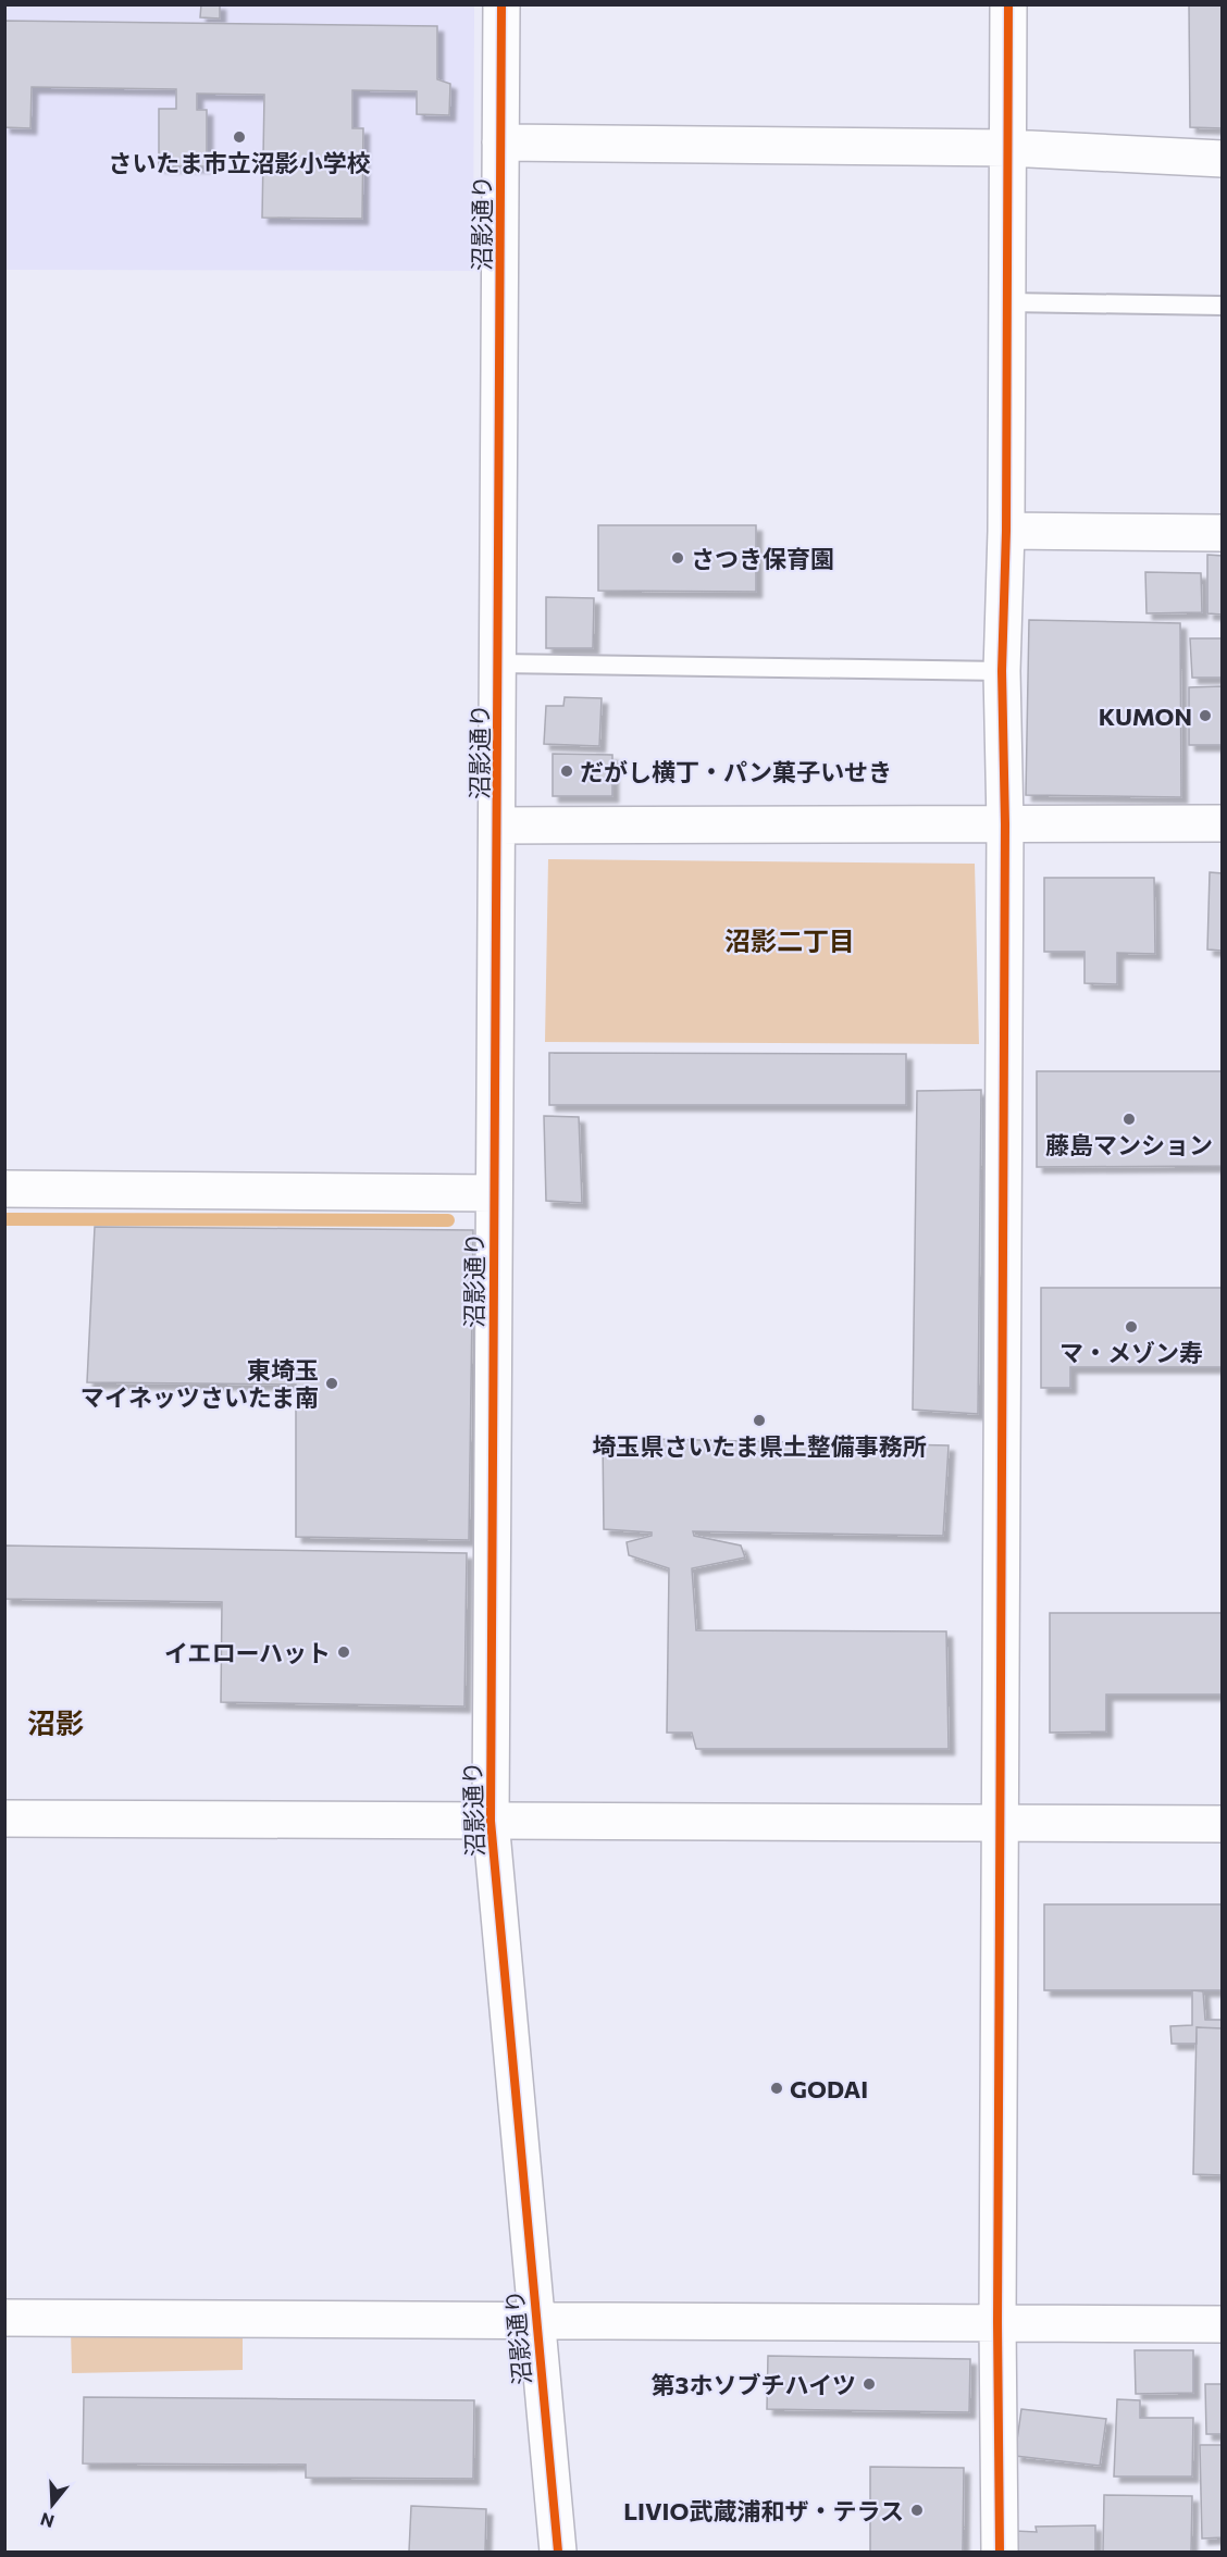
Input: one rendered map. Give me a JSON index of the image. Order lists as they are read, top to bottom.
{
  "streets": {
    "street": ["沼影通り"]
  },
  "districts": ["沼影二丁目", "沼影"],
  "places": [
    "さいたま市立沼影小学校",
    "さつき保育園",
    "KUMON",
    "だがし横丁・パン菓子いせき",
    "藤島マンション",
    "マ・メゾン寿",
    "東埼玉 マイネッツさいたま南",
    "埼玉県さいたま県土整備事務所",
    "イエローハット",
    "GODAI",
    "第3ホソブチハイツ",
    "LIVIO武蔵浦和ザ・テラス"
  ],
  "north": "bottom"
}
